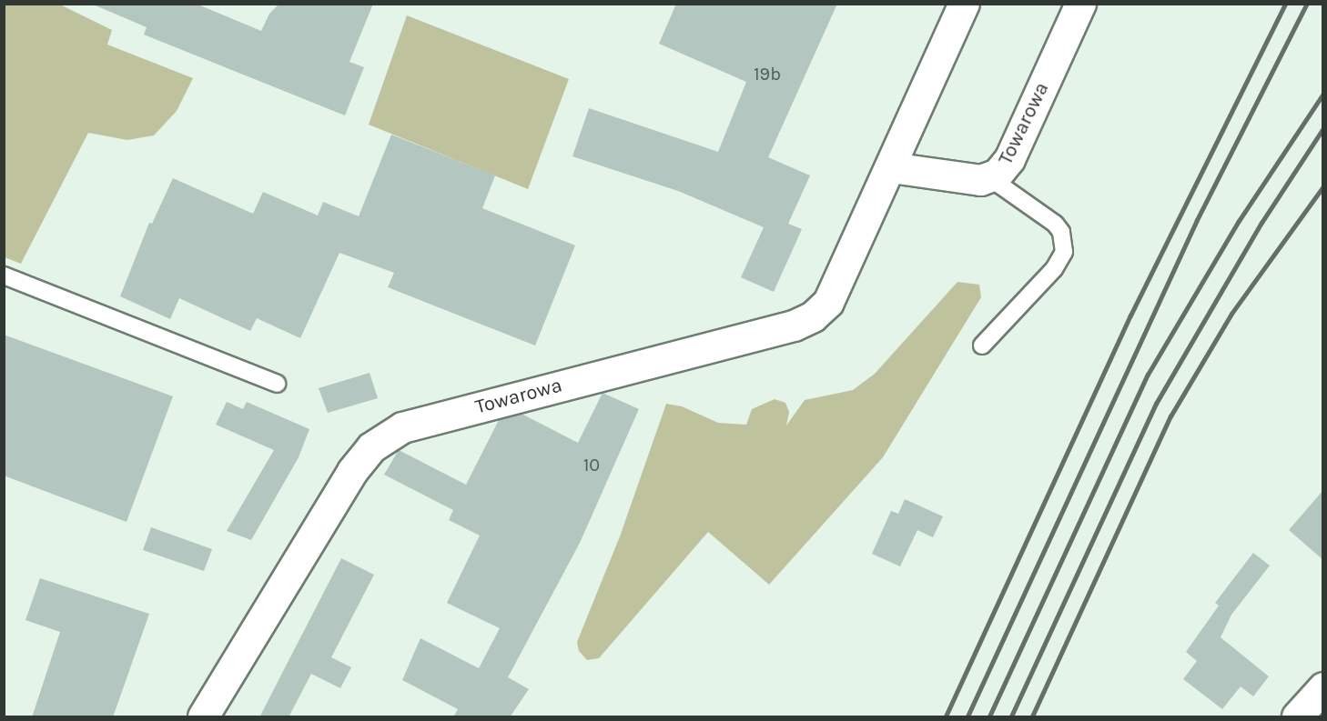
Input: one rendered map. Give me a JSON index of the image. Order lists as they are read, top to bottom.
{
  "streets": {
    "street": ["Towarowa"]
  },
  "house_numbers": ["19b", "10"]
}
